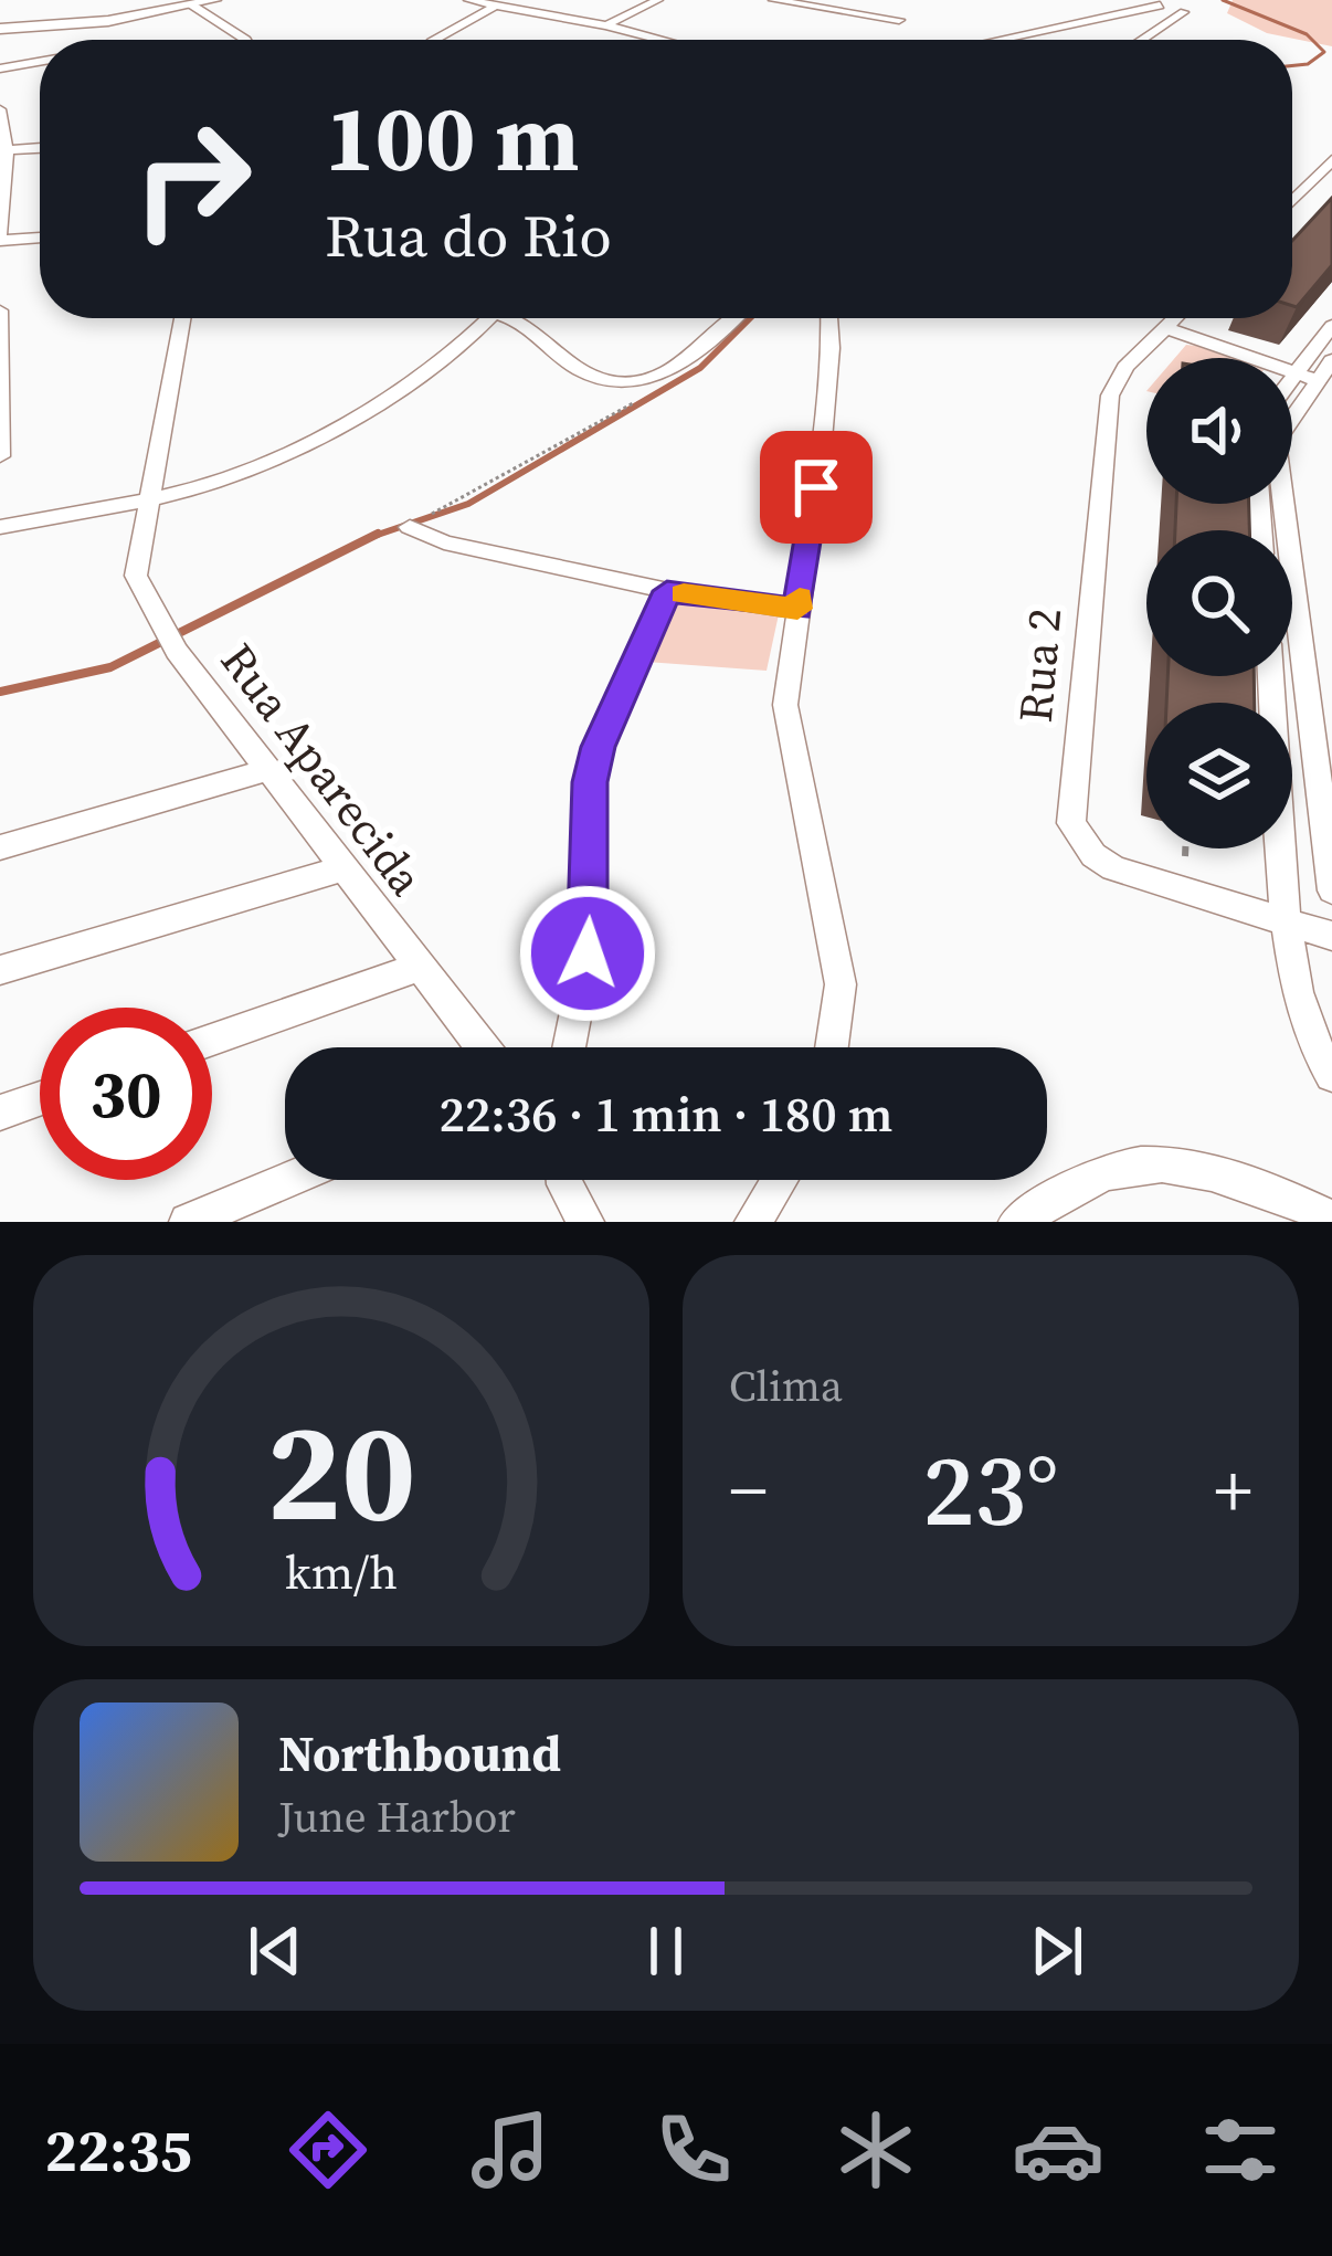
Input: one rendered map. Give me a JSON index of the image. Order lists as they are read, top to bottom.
{
  "streets": {
    "street": ["Rua 2", "Rua Aparecida"]
  },
  "page": {
    "turn": ["100 m", "Rua do Rio"],
    "limit": "30",
    "trip": "22:36 · 1 min · 180 m",
    "tile": "Clima",
    "heat": ["−", "23°", "+"],
    "song": ["Northbound", "June Harbor"],
    "tabs": "22:35",
    "gauge": ["20", "km/h"]
  }
}
